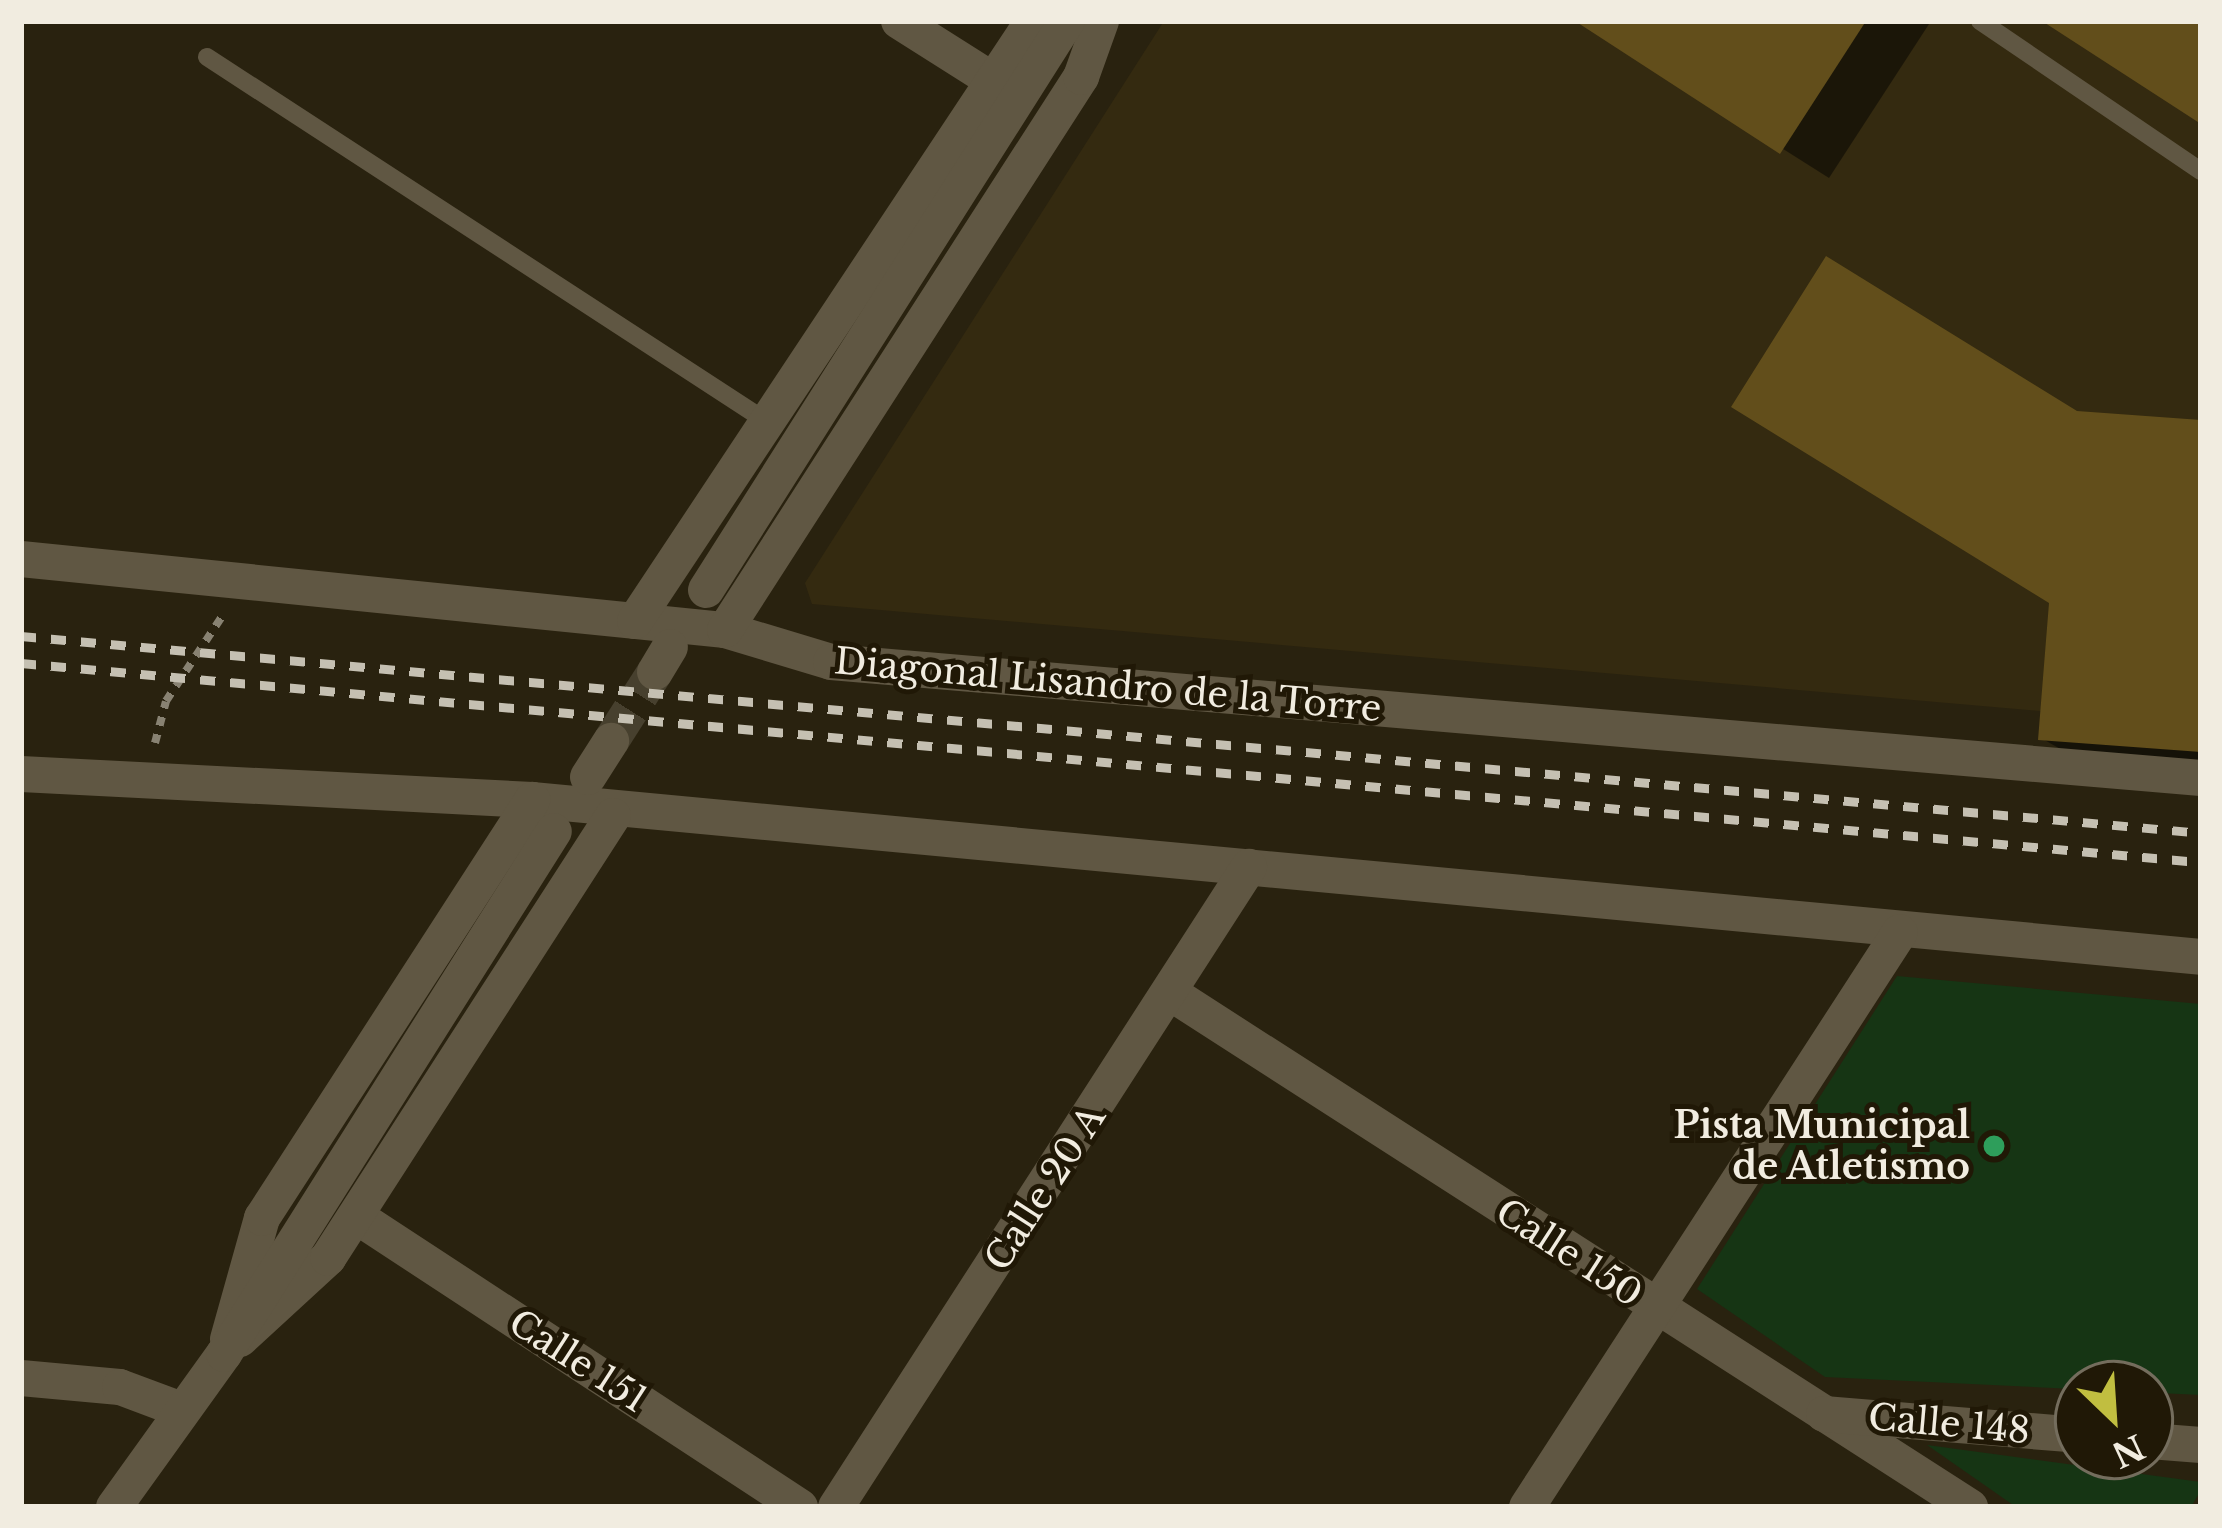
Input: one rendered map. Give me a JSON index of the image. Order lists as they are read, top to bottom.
{
  "streets": {
    "street": [
      "Diagonal Lisandro de la Torre",
      "Calle 20 A",
      "Calle 150",
      "Calle 151",
      "Calle 148"
    ]
  },
  "crossings": [
    ["Calle 20 A", "Calle 150"],
    ["Calle 150", "Calle 148"]
  ],
  "places": ["Pista Municipal de Atletismo"],
  "north": "bottom right"
}
